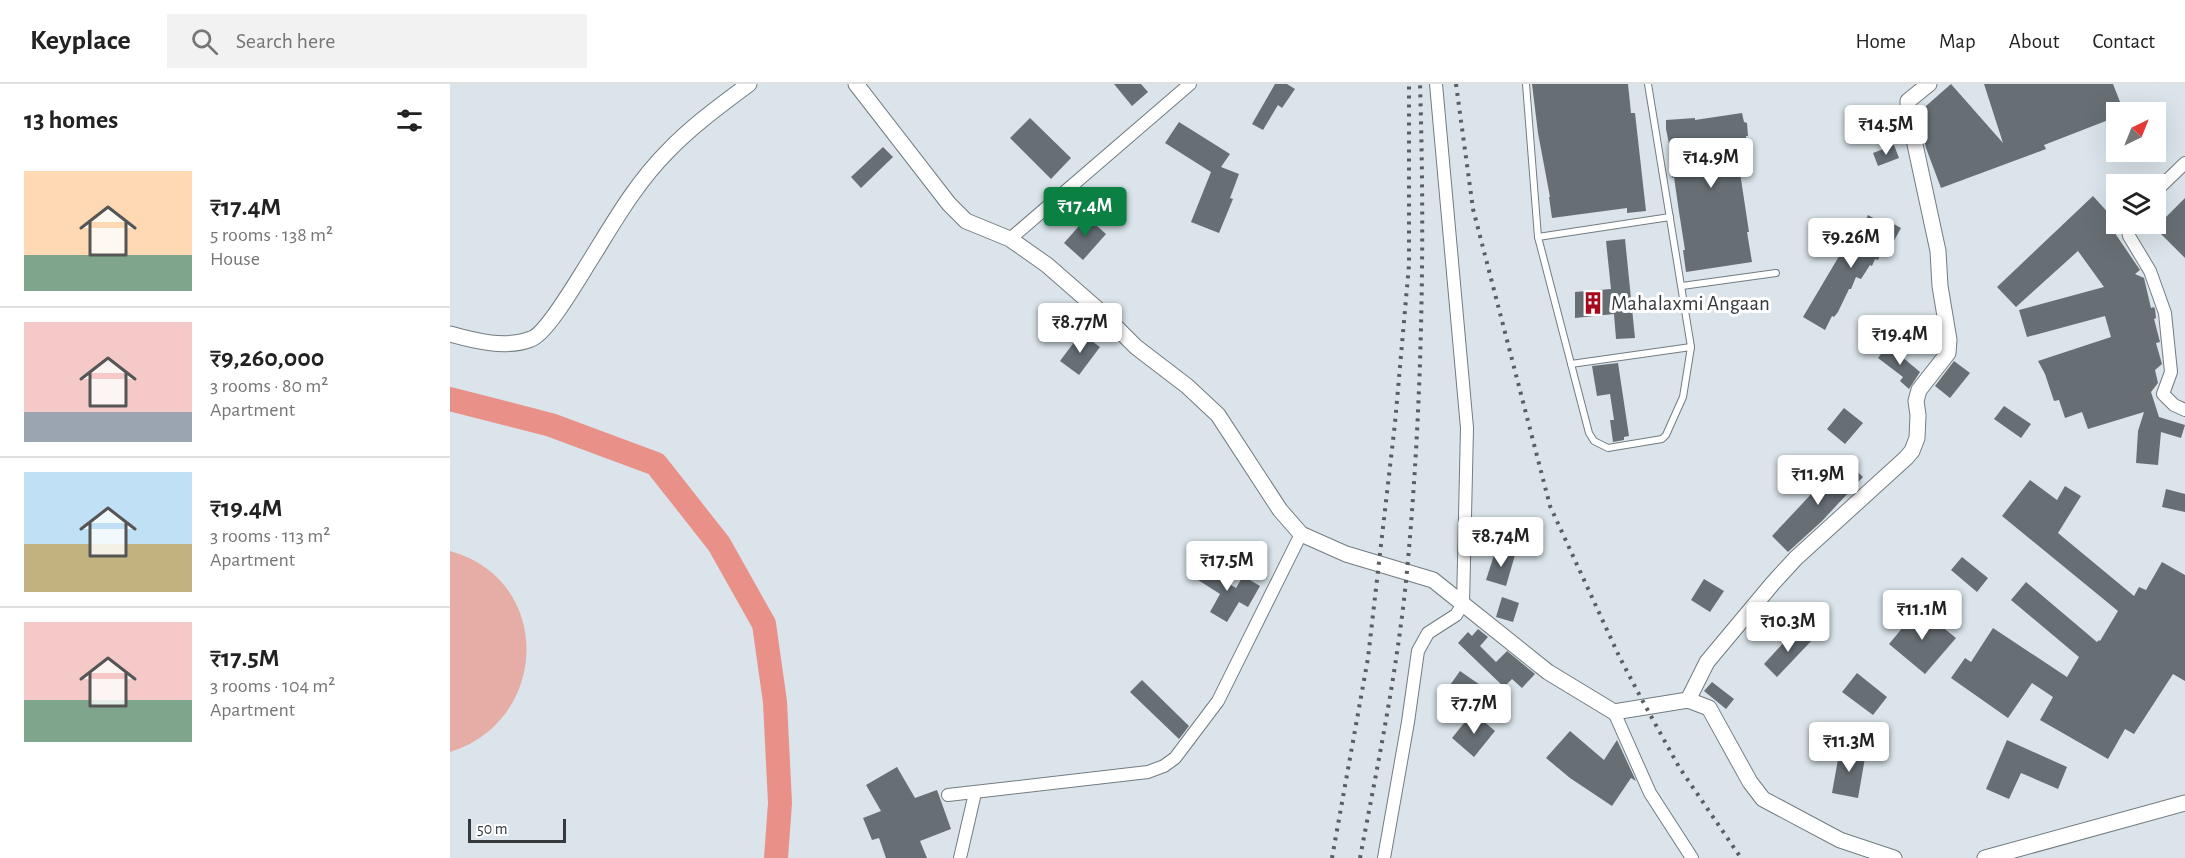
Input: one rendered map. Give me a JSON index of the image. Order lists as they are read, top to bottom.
{
  "places": {
    "building": ["Mahalaxmi Angaan"]
  },
  "scale_bar": "50 m",
  "north": "top right",
  "page": {
    "header": "Keyplace",
    "search": "Search here",
    "nav": [
      "Home",
      "Map",
      "About",
      "Contact"
    ],
    "heading": "13 homes",
    "price": [
      "₹14.5M",
      "₹14.9M",
      "₹17.4M",
      "₹9.26M",
      "₹8.77M",
      "₹19.4M",
      "₹11.9M",
      "₹8.74M",
      "₹17.5M",
      "₹11.1M",
      "₹10.3M",
      "₹7.7M",
      "₹11.3M"
    ],
    "list": [
      {
        "name": "₹17.4M",
        "note": "5 rooms · 138 m² · House"
      },
      {
        "name": "₹9,260,000",
        "note": "3 rooms · 80 m² · Apartment"
      },
      {
        "name": "₹19.4M",
        "note": "3 rooms · 113 m² · Apartment"
      },
      {
        "name": "₹17.5M",
        "note": "3 rooms · 104 m² · Apartment"
      }
    ],
    "scale": "50 m"
  }
}
